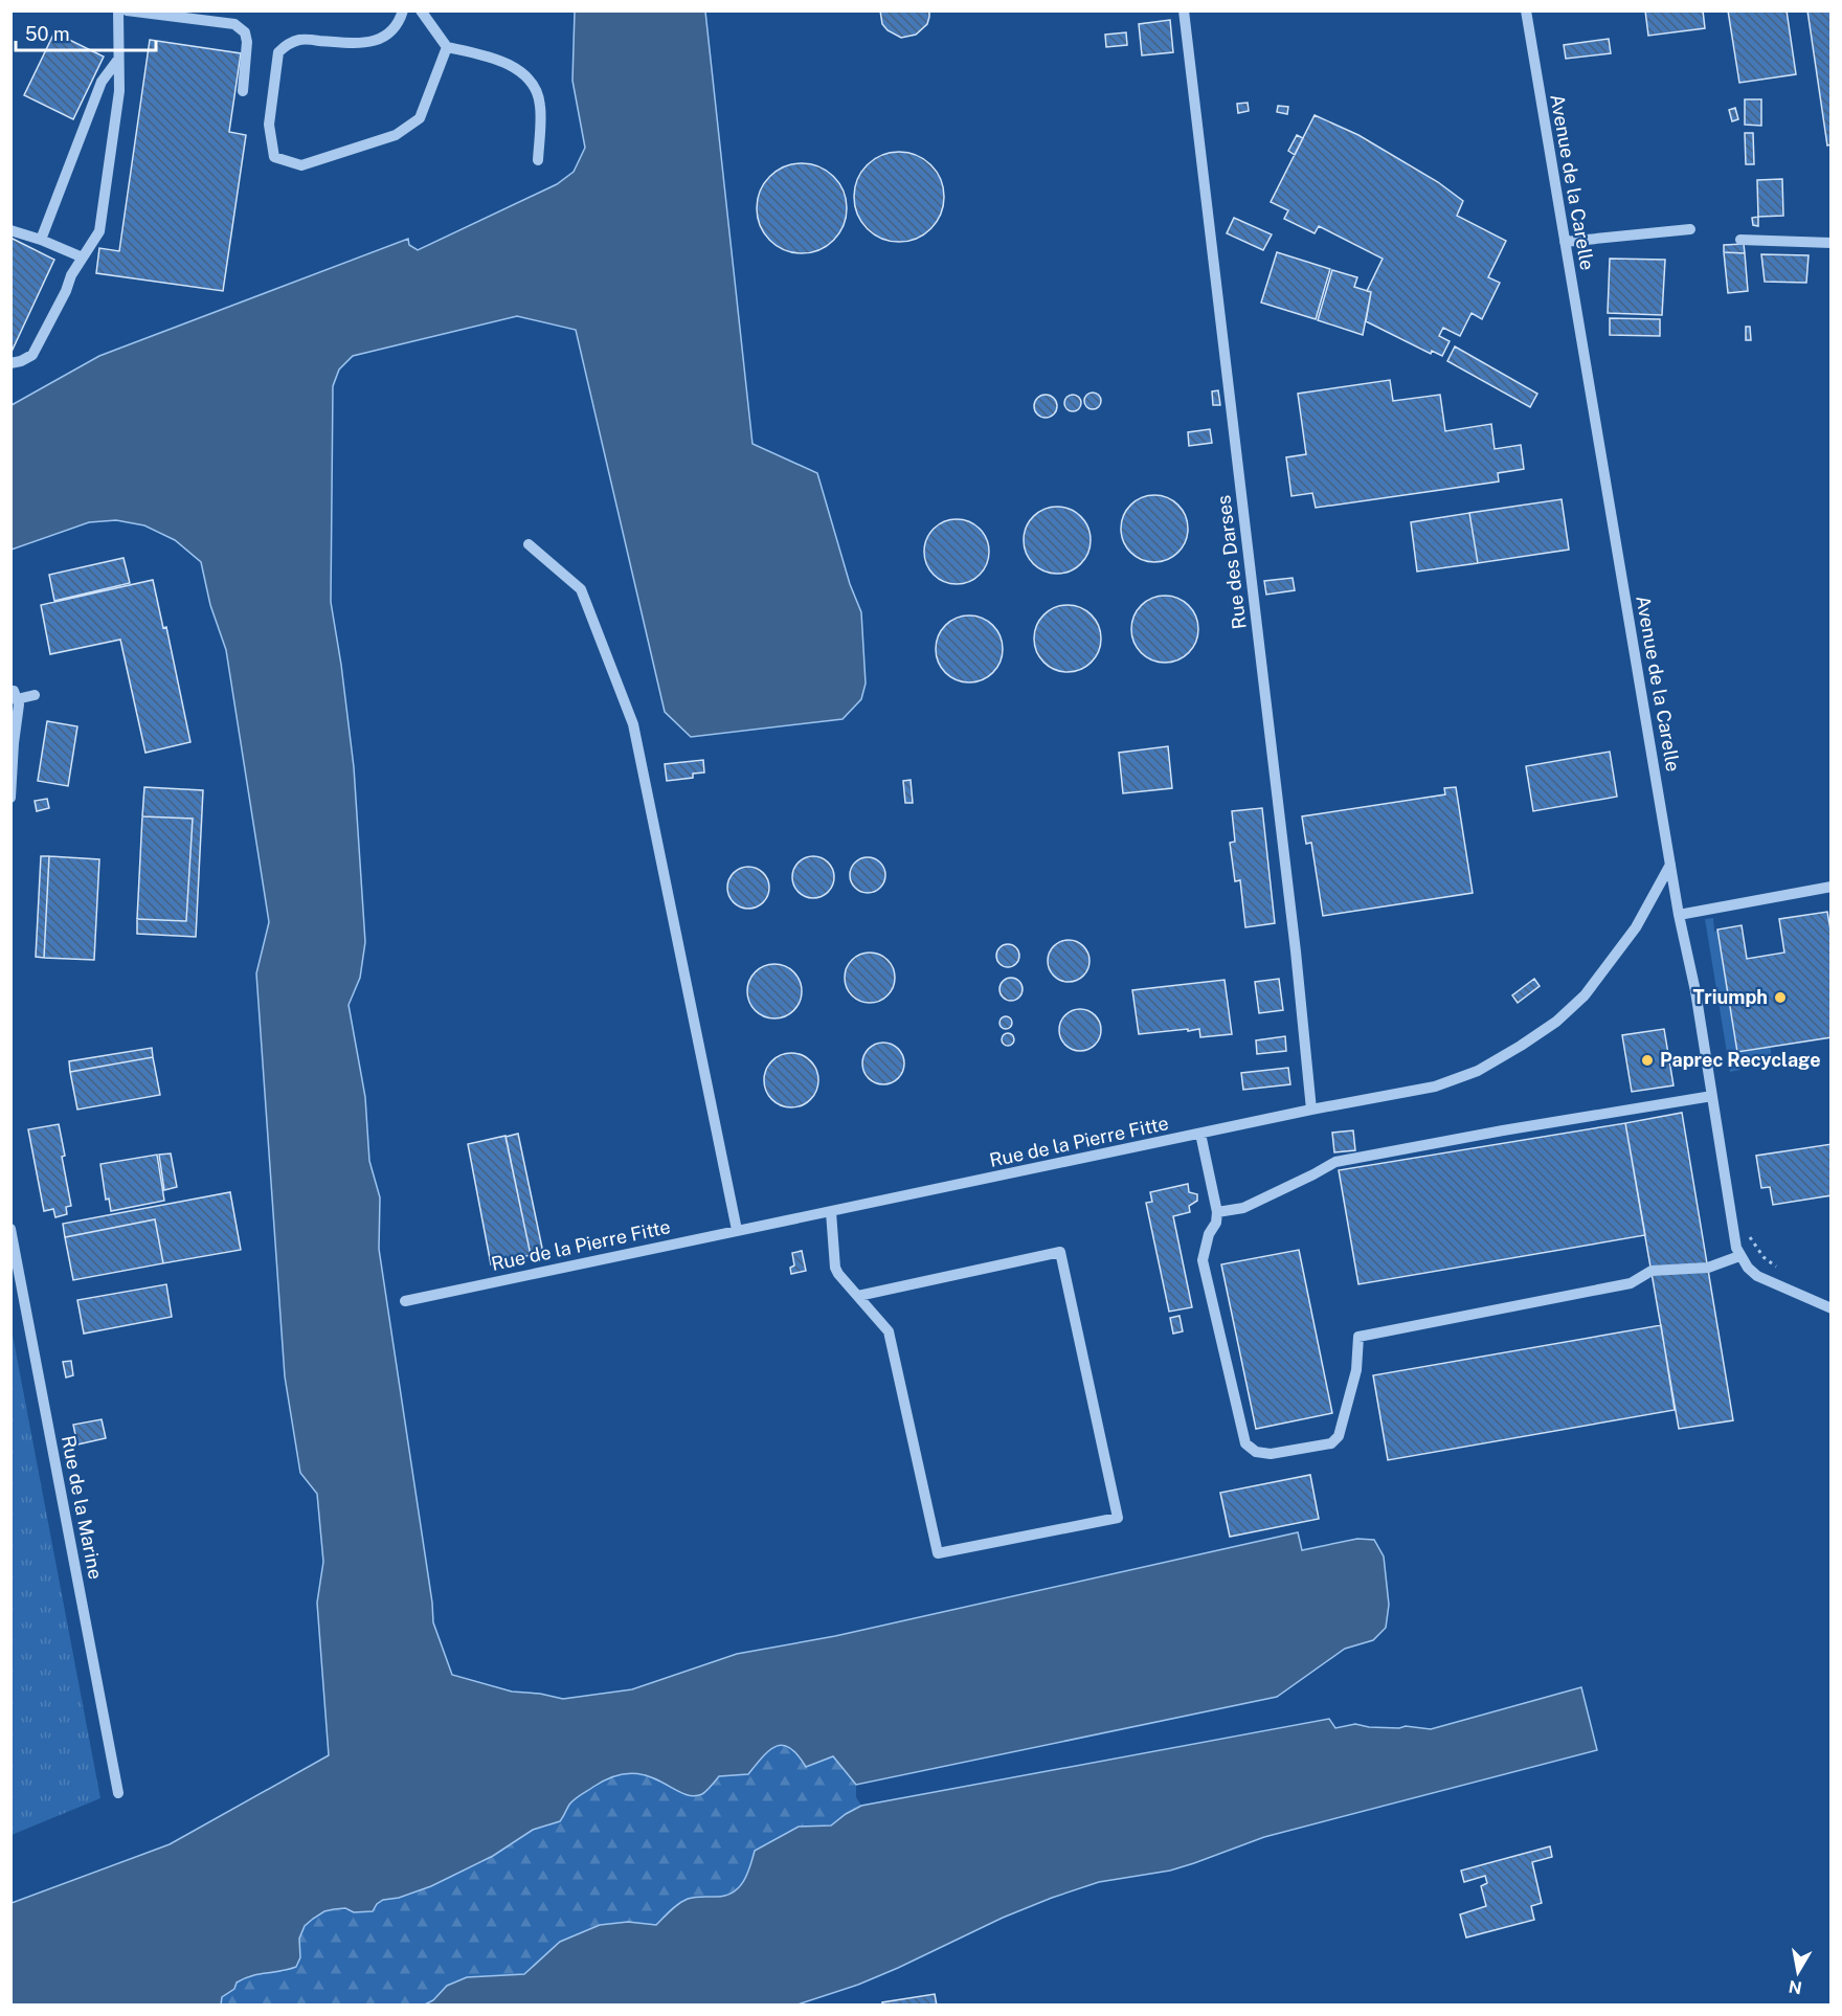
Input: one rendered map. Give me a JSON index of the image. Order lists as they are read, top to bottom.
{
  "streets": {
    "street": [
      "Avenue de la Carelle",
      "Rue des Darses",
      "Rue de la Pierre Fitte",
      "Rue de la Marine"
    ]
  },
  "crossings": [
    ["Avenue de la Carelle", "Rue de la Pierre Fitte"],
    ["Rue des Darses", "Rue de la Pierre Fitte"]
  ],
  "places": ["Triumph", "Paprec Recyclage"],
  "scale_bar": "50 m",
  "north": "bottom"
}
